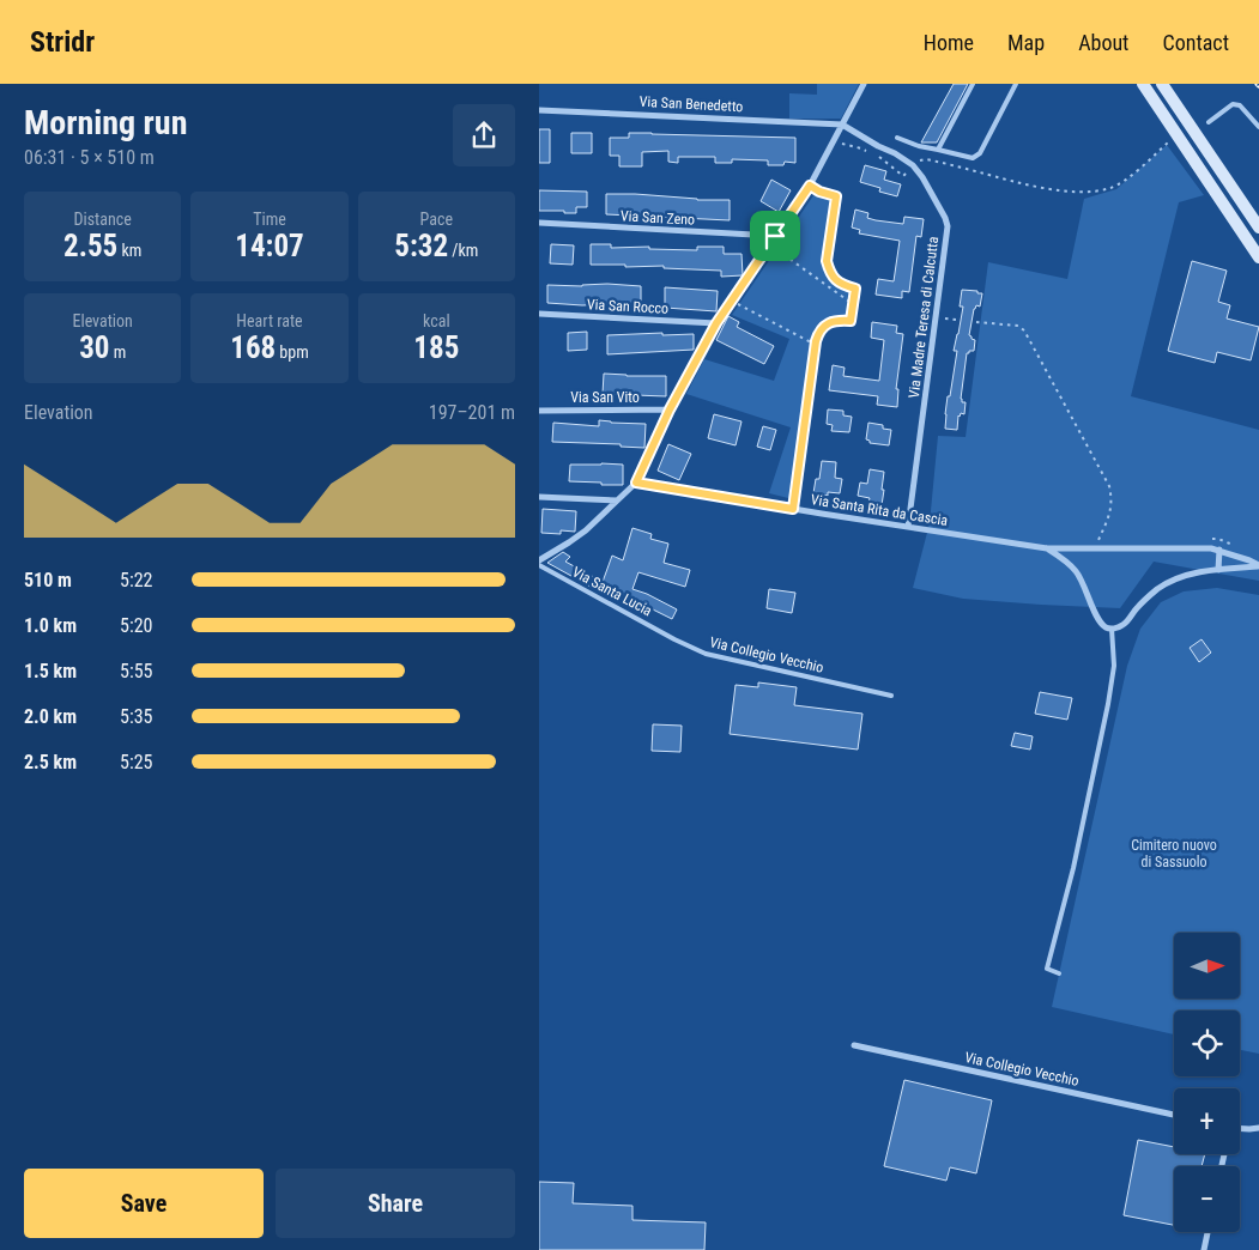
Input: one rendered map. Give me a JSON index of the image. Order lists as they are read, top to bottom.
{
  "streets": {
    "street": [
      "Via San Benedetto",
      "Via San Zeno",
      "Via San Rocco",
      "Via Madre Teresa di Calcutta",
      "Via San Vito",
      "Via Santa Rita da Cascia",
      "Via Collegio Vecchio"
    ],
    "lane": ["Via Santa Lucia"]
  },
  "crossings": [
    ["Via San Benedetto", "Via Madre Teresa di Calcutta"],
    ["Via Madre Teresa di Calcutta", "Via Santa Rita da Cascia"],
    ["Via Santa Lucia", "Via Collegio Vecchio"]
  ],
  "parks": ["Cimitero nuovo di Sassuolo"],
  "north": "right",
  "page": {
    "header": "Stridr",
    "nav": [
      "Home",
      "Map",
      "About",
      "Contact"
    ],
    "heading": ["Morning run", "06:31 · 5 × 510 m"],
    "stats": [
      ["Distance", "2.55 km"],
      ["Time", "14:07"],
      ["Pace", "5:32 /km"],
      ["Elevation", "30 m"],
      ["Heart rate", "168 bpm"],
      ["kcal", "185"]
    ],
    "chart": ["Elevation", "197–201 m"],
    "list": [
      {
        "name": "510 m",
        "note": "5:22"
      },
      {
        "name": "1.0 km",
        "note": "5:20"
      },
      {
        "name": "1.5 km",
        "note": "5:55"
      },
      {
        "name": "2.0 km",
        "note": "5:35"
      },
      {
        "name": "2.5 km",
        "note": "5:25"
      }
    ],
    "map_buttons": ["+", "−"],
    "buttons": ["Save", "Share"]
  }
}
